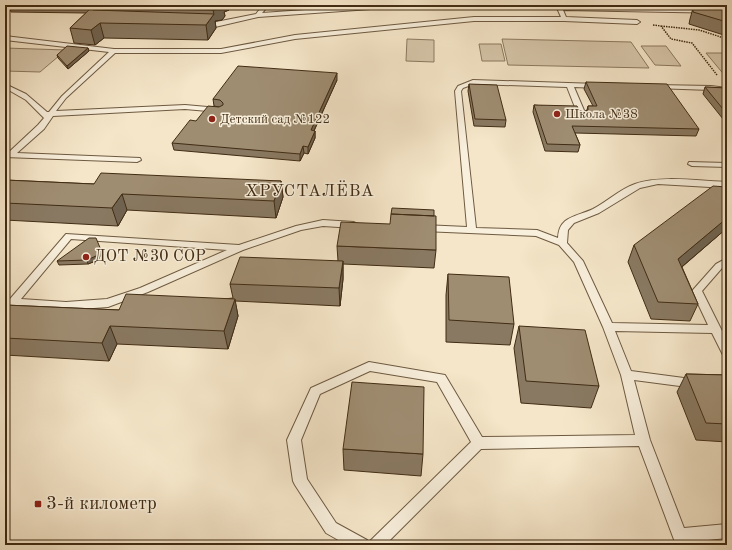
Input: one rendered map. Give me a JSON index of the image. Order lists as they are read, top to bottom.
{
  "districts": ["ХРУСТАЛЁВА"],
  "places": {
    "other": ["Школа №38", "Детский сад №122", "ДОТ №30 СОР"],
    "transit": ["3-й километр"]
  }
}
